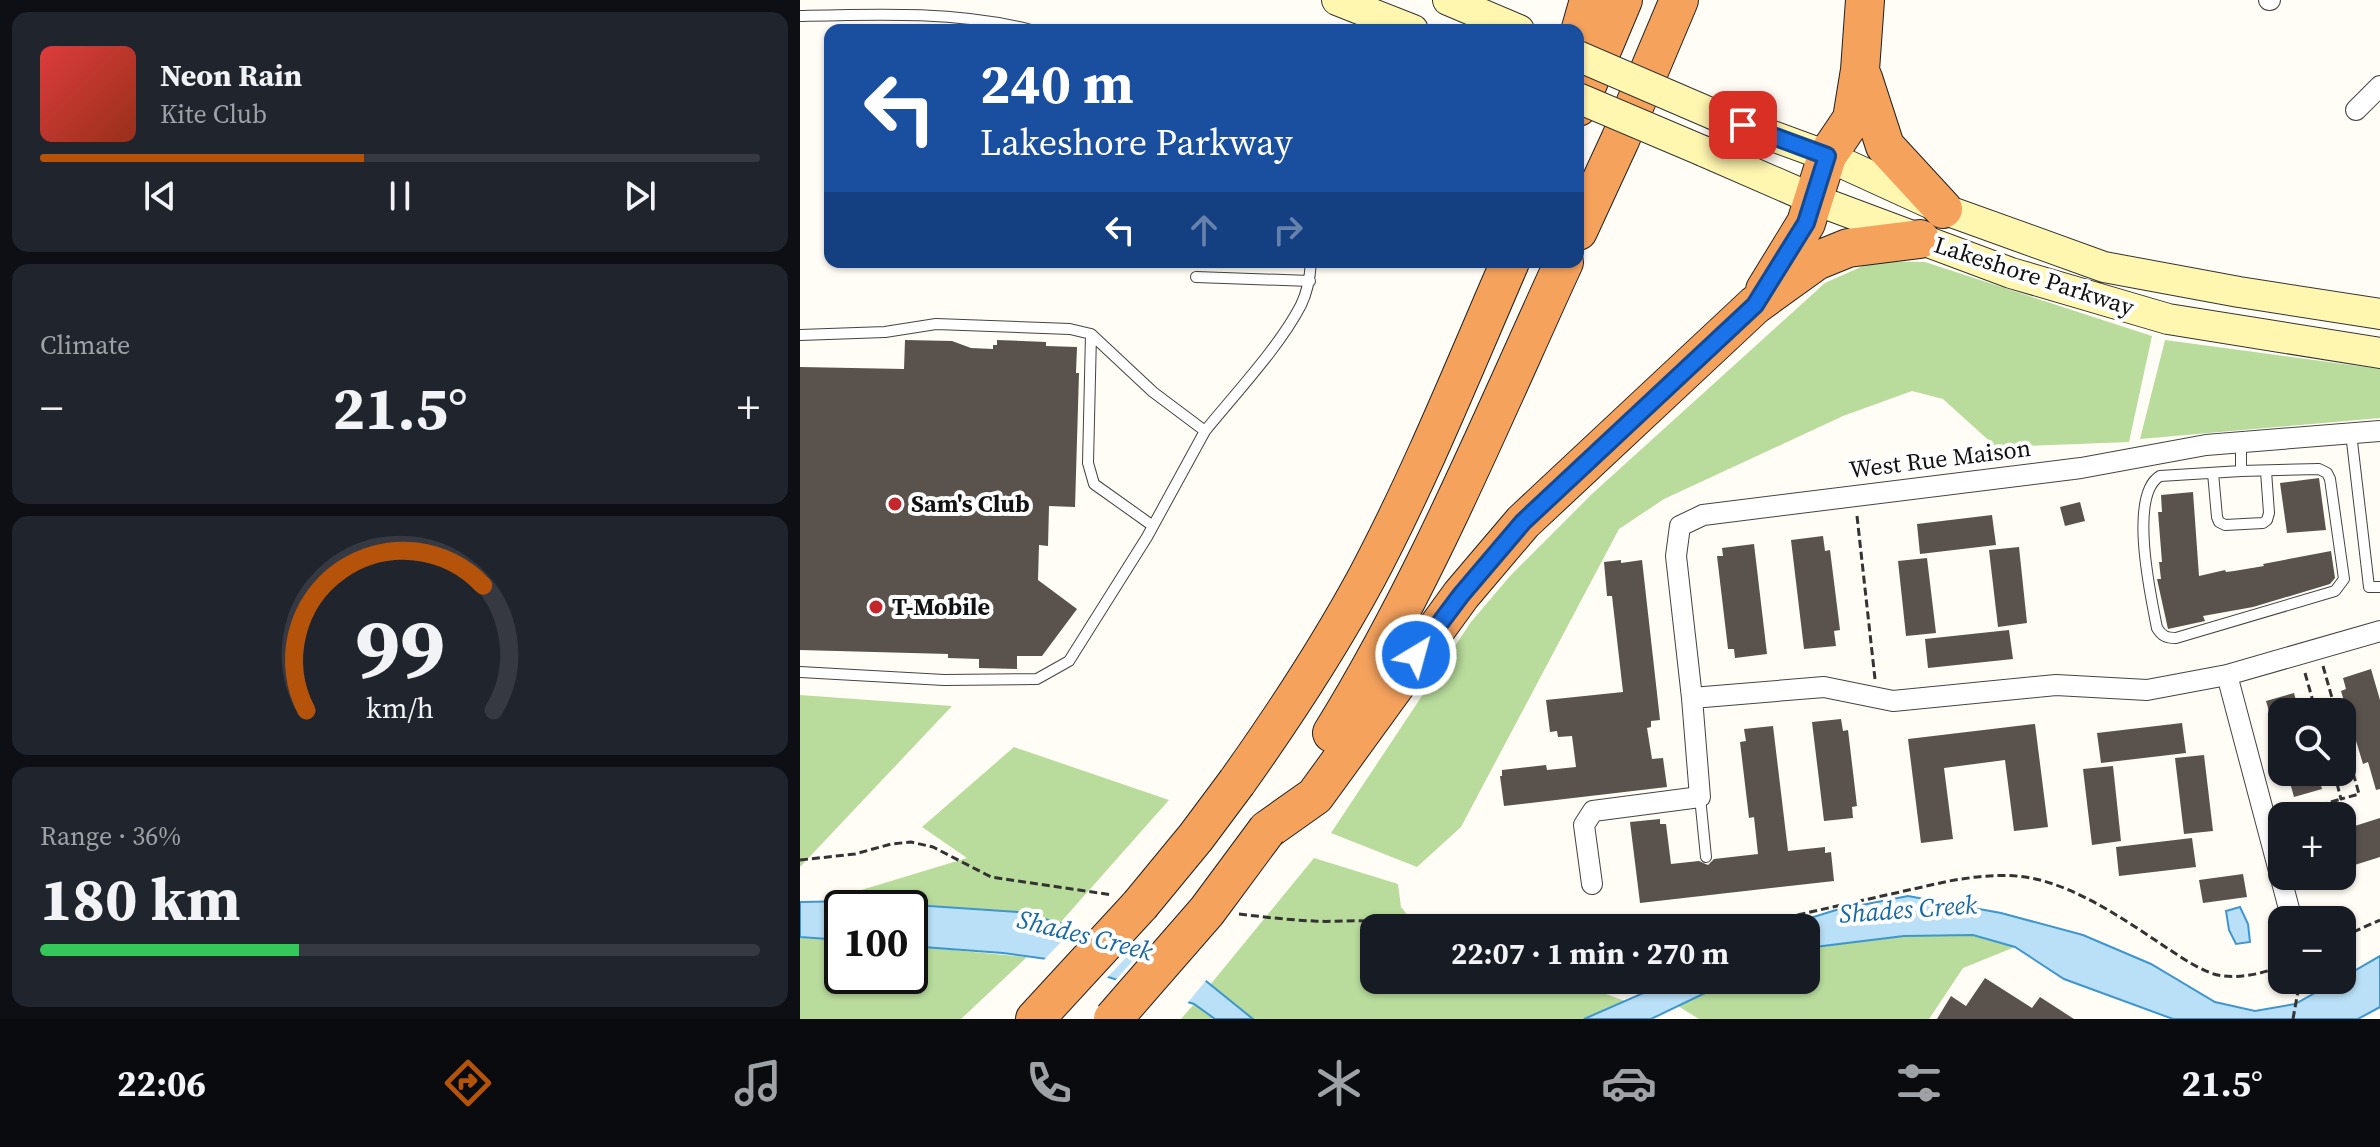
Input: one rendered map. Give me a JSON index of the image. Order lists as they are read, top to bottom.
{
  "streets": {
    "main road": ["Lakeshore Parkway"],
    "street": ["West Rue Maison"]
  },
  "water": ["Shades Creek"],
  "places": ["Sam's Club", "T-Mobile"],
  "page": {
    "turn": ["240 m", "Lakeshore Parkway"],
    "song": ["Neon Rain", "Kite Club"],
    "tile": [
      "Climate",
      ["Range · 36%", "180 km"]
    ],
    "heat": ["−", "21.5°", "+"],
    "map_buttons": ["+", "−"],
    "limit": "100",
    "trip": "22:07 · 1 min · 270 m",
    "tabs": ["22:06", "21.5°"],
    "gauge": ["99", "km/h"]
  }
}
